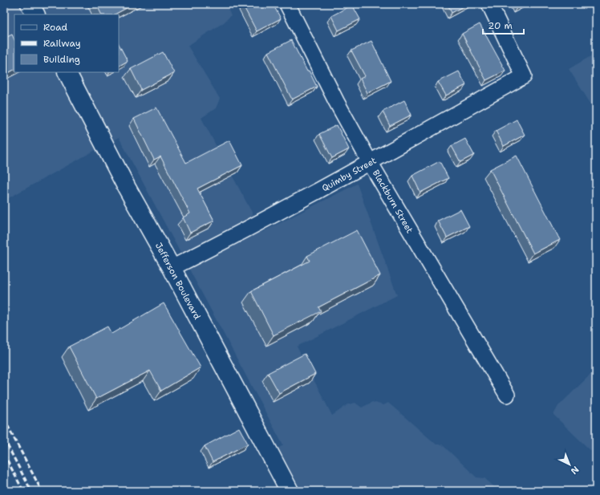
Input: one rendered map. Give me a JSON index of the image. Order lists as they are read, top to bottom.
{
  "streets": {
    "main road": ["Jefferson Boulevard"],
    "street": ["Quimby Street", "Blackburn Street"]
  },
  "crossings": [
    ["Quimby Street", "Blackburn Street"],
    ["Quimby Street", "Jefferson Boulevard"]
  ],
  "legend": ["Road", "Railway", "Building"],
  "scale_bar": "20 m",
  "north": "bottom right"
}
